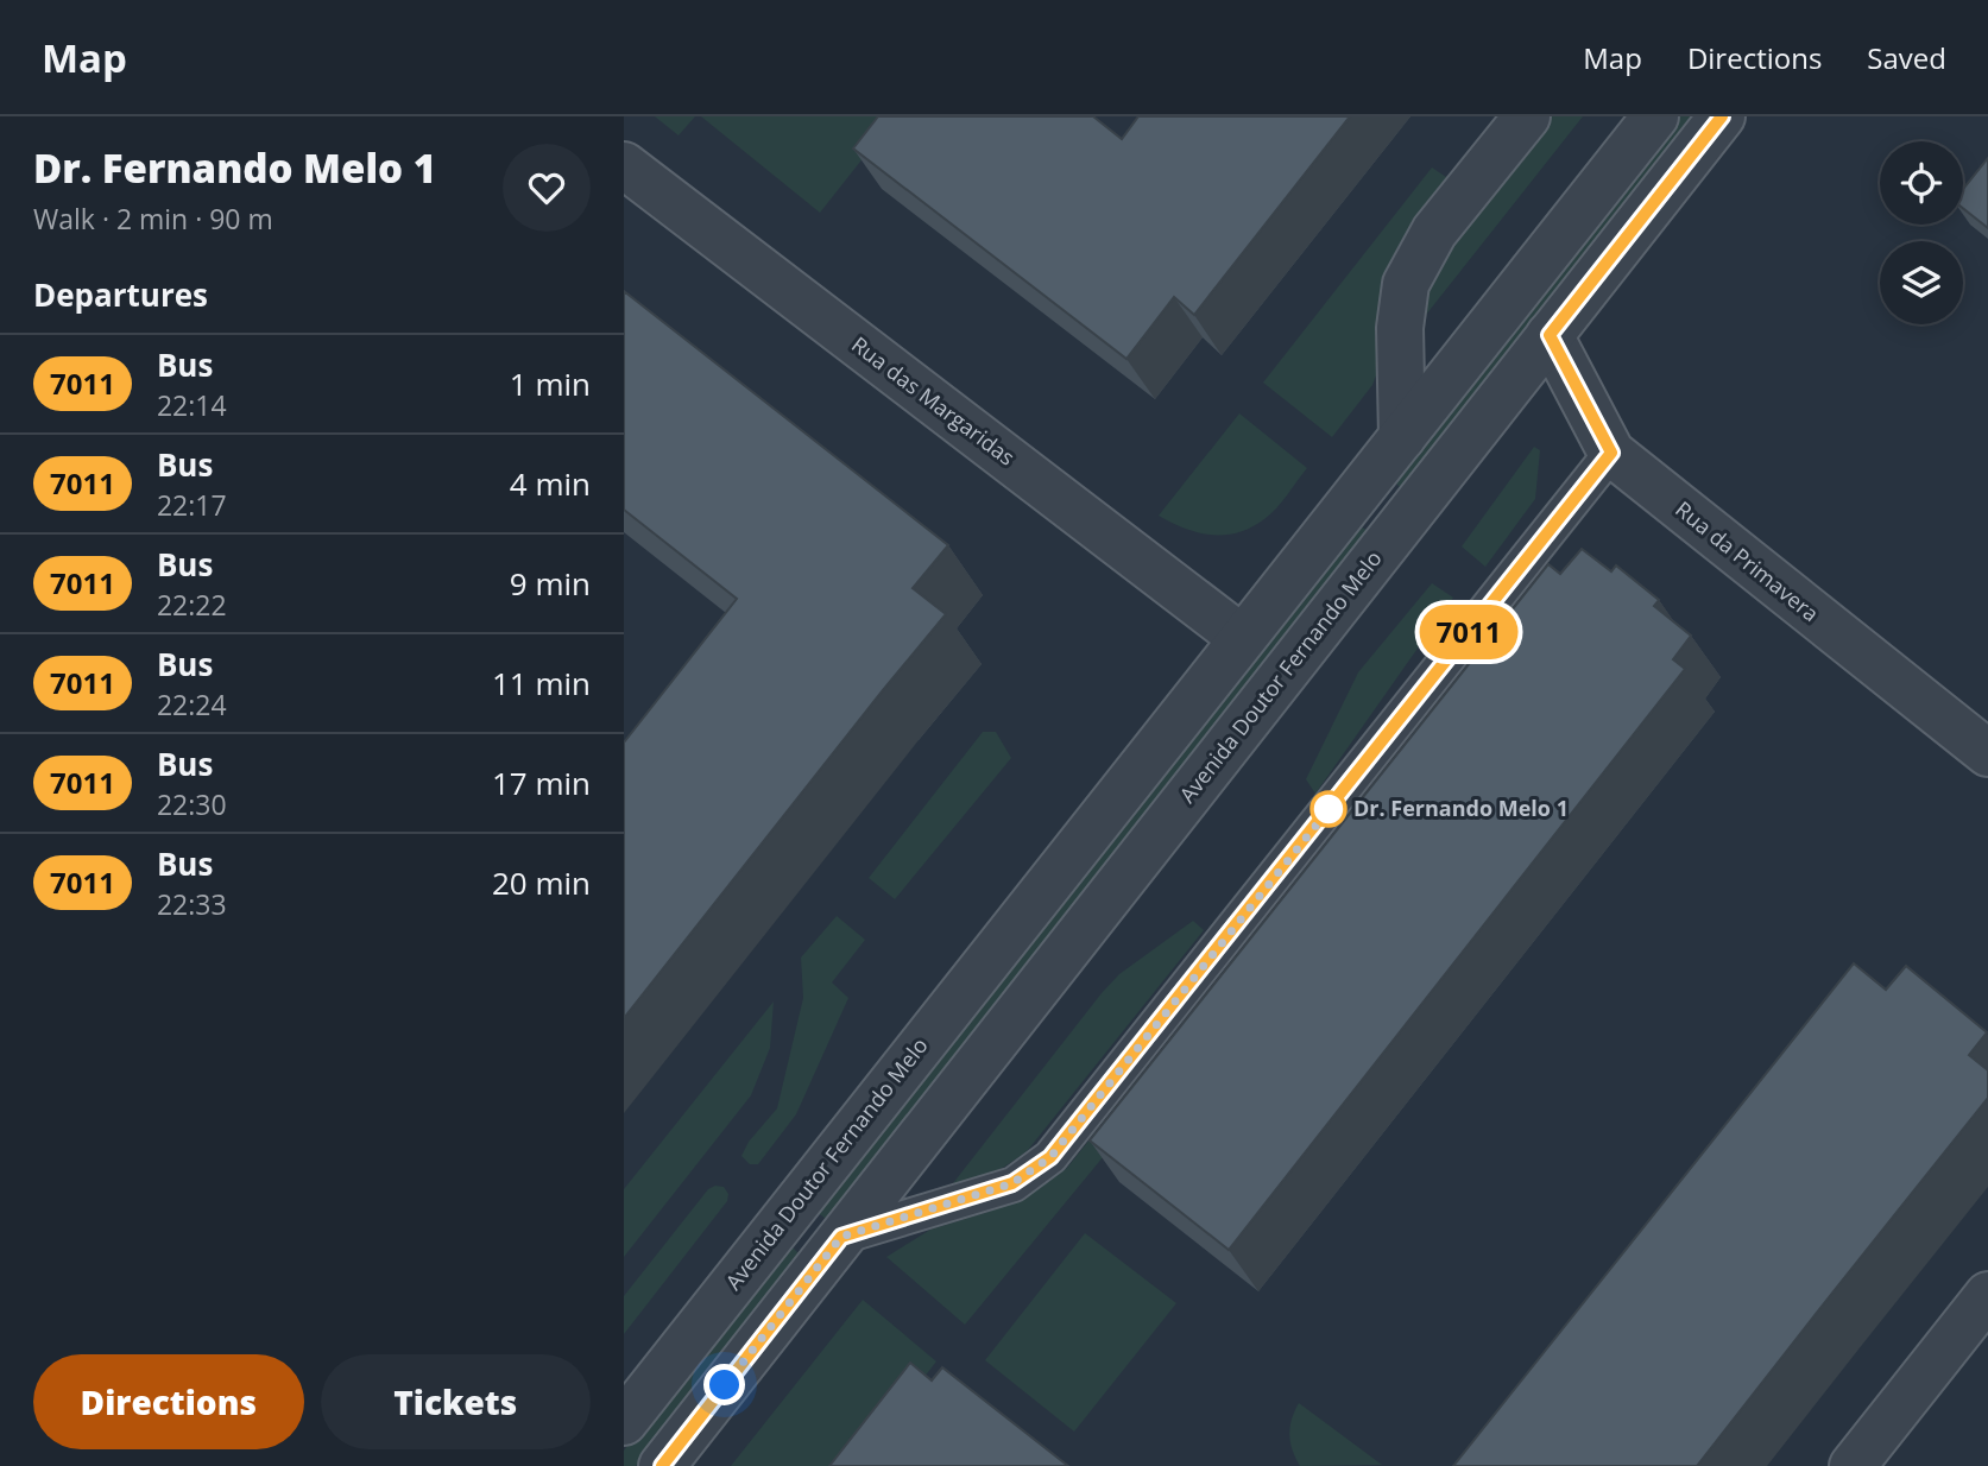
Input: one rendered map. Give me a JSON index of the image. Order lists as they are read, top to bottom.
{
  "streets": {
    "street": ["Rua das Margaridas", "Rua da Primavera", "Avenida Doutor Fernando Melo"]
  },
  "crossings": [
    ["Rua das Margaridas", "Avenida Doutor Fernando Melo"],
    ["Rua da Primavera", "Avenida Doutor Fernando Melo"]
  ],
  "places": ["Dr. Fernando Melo 1"],
  "lines": ["bus line 7011"],
  "page": {
    "header": "Map",
    "nav": ["Map", "Directions", "Saved"],
    "heading": [
      ["Dr. Fernando Melo 1", "Walk · 2 min · 90 m"],
      "Departures"
    ],
    "on_map": "7011",
    "list": [
      {
        "mark": "7011",
        "name": "Bus",
        "note": "22:14",
        "value": "1 min"
      },
      {
        "mark": "7011",
        "name": "Bus",
        "note": "22:17",
        "value": "4 min"
      },
      {
        "mark": "7011",
        "name": "Bus",
        "note": "22:22",
        "value": "9 min"
      },
      {
        "mark": "7011",
        "name": "Bus",
        "note": "22:24",
        "value": "11 min"
      },
      {
        "mark": "7011",
        "name": "Bus",
        "note": "22:30",
        "value": "17 min"
      },
      {
        "mark": "7011",
        "name": "Bus",
        "note": "22:33",
        "value": "20 min"
      }
    ],
    "buttons": ["Directions", "Tickets"]
  }
}
